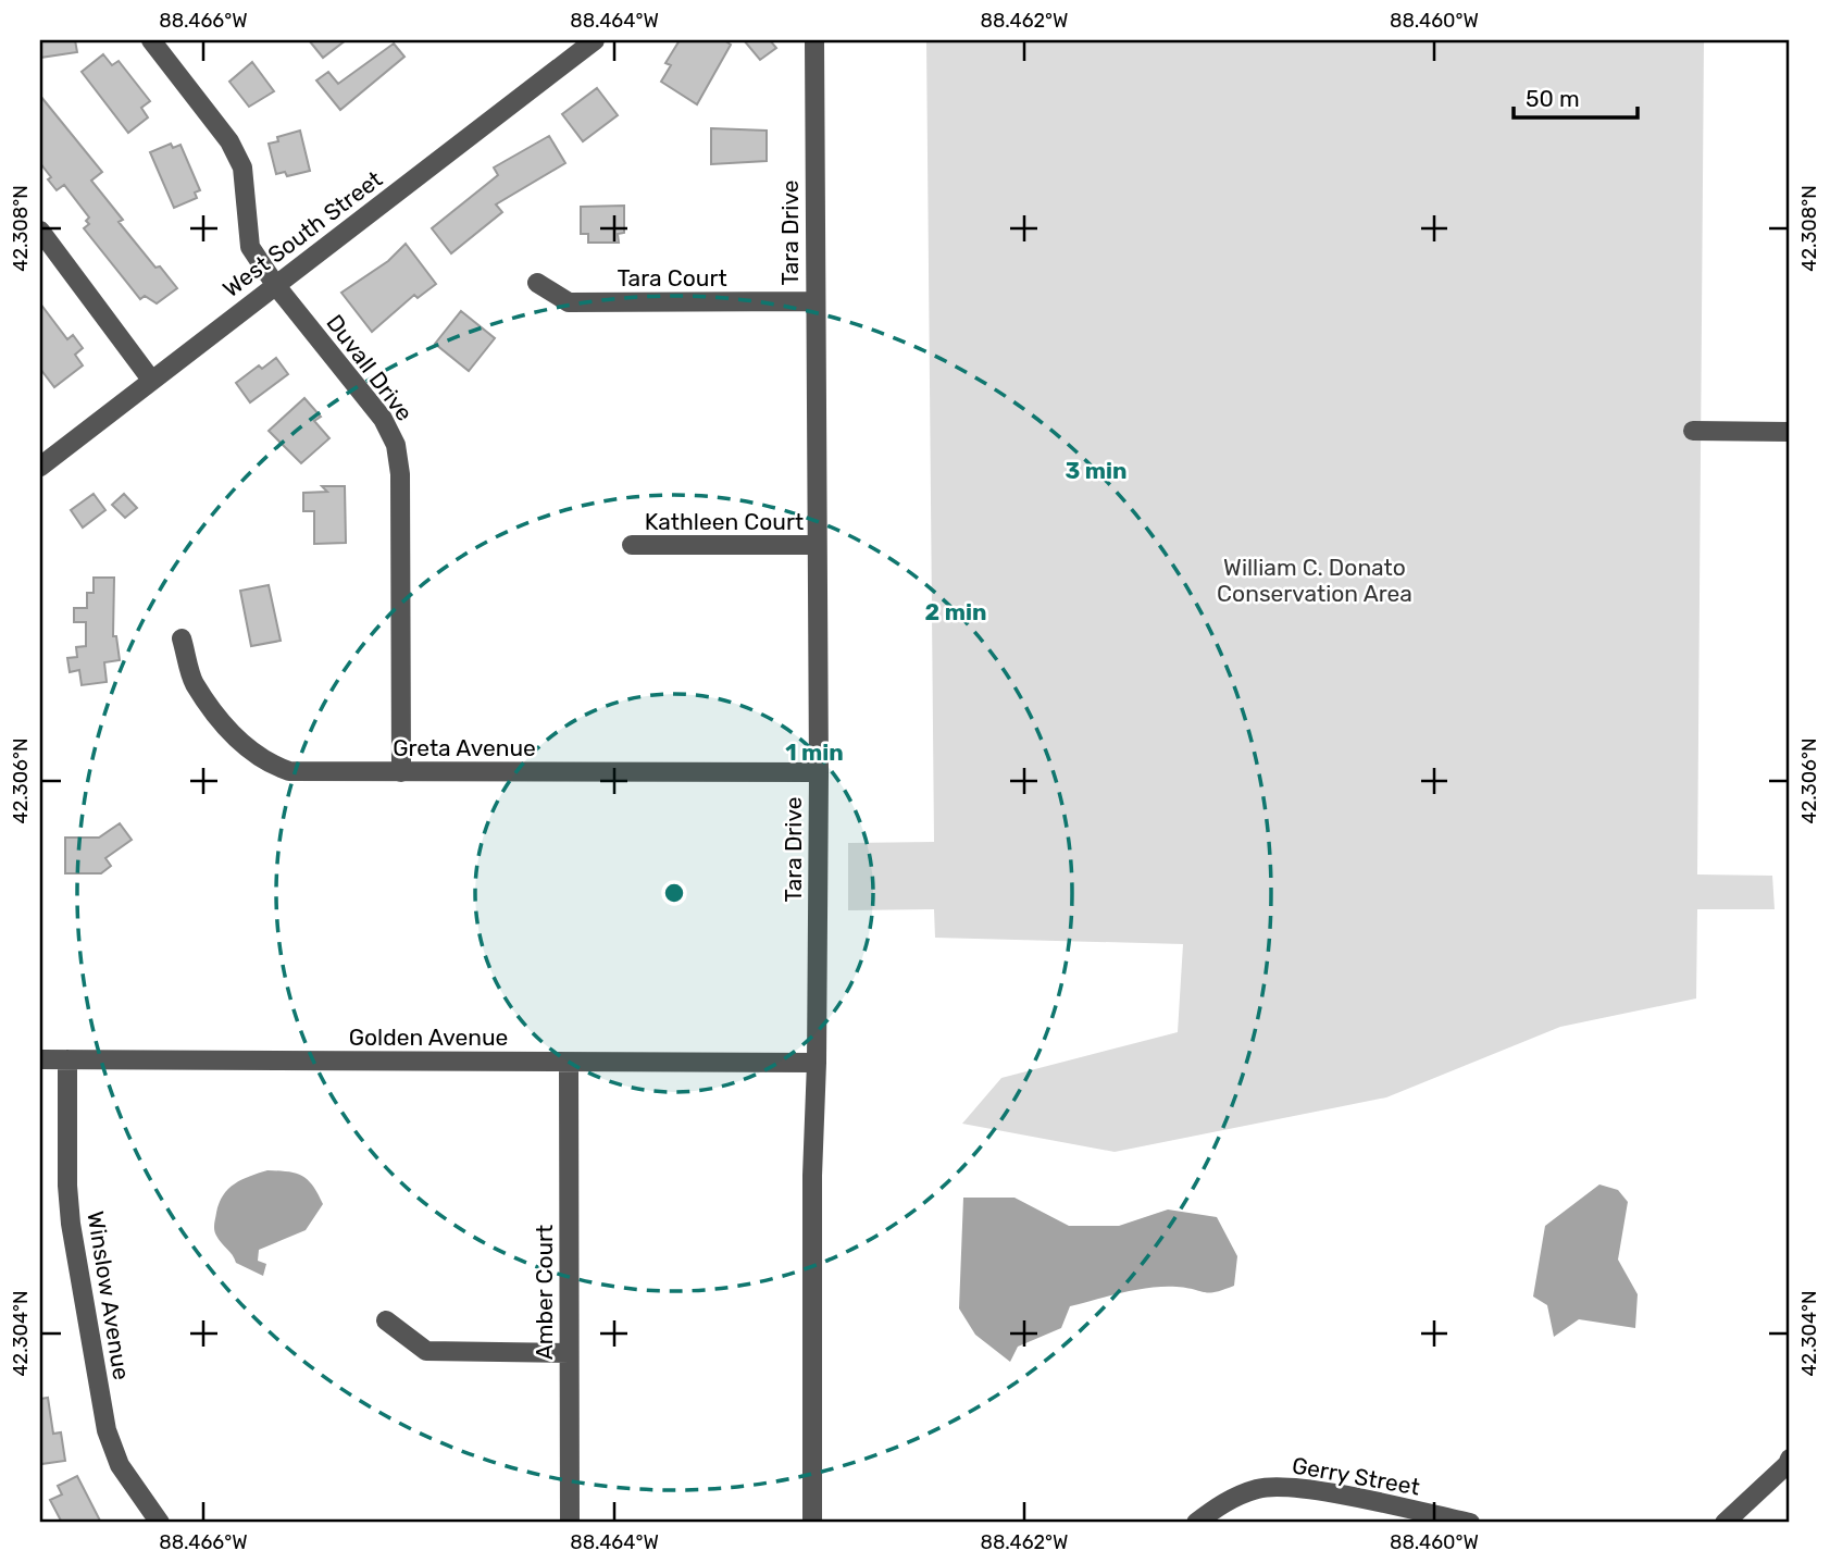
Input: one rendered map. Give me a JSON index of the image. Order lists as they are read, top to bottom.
{
  "streets": {
    "street": [
      "Tara Drive",
      "West South Street",
      "Tara Court",
      "Duvall Drive",
      "Kathleen Court",
      "Greta Avenue",
      "Golden Avenue",
      "Amber Court",
      "Winslow Avenue",
      "Gerry Street"
    ]
  },
  "crossings": [
    ["Tara Drive", "Tara Court"],
    ["Tara Drive", "Kathleen Court"],
    ["Tara Drive", "Greta Avenue"],
    ["Tara Drive", "Golden Avenue"],
    ["West South Street", "Duvall Drive"],
    ["Duvall Drive", "Greta Avenue"],
    ["Golden Avenue", "Amber Court"],
    ["Golden Avenue", "Winslow Avenue"]
  ],
  "parks": ["William C. Donato Conservation Area"],
  "scale_bar": "50 m",
  "coordinates": [
    "88.466°W",
    "88.464°W",
    "88.462°W",
    "88.460°W",
    "42.308°N",
    "42.306°N",
    "42.304°N"
  ],
  "rings": ["3 min", "2 min", "1 min"]
}
